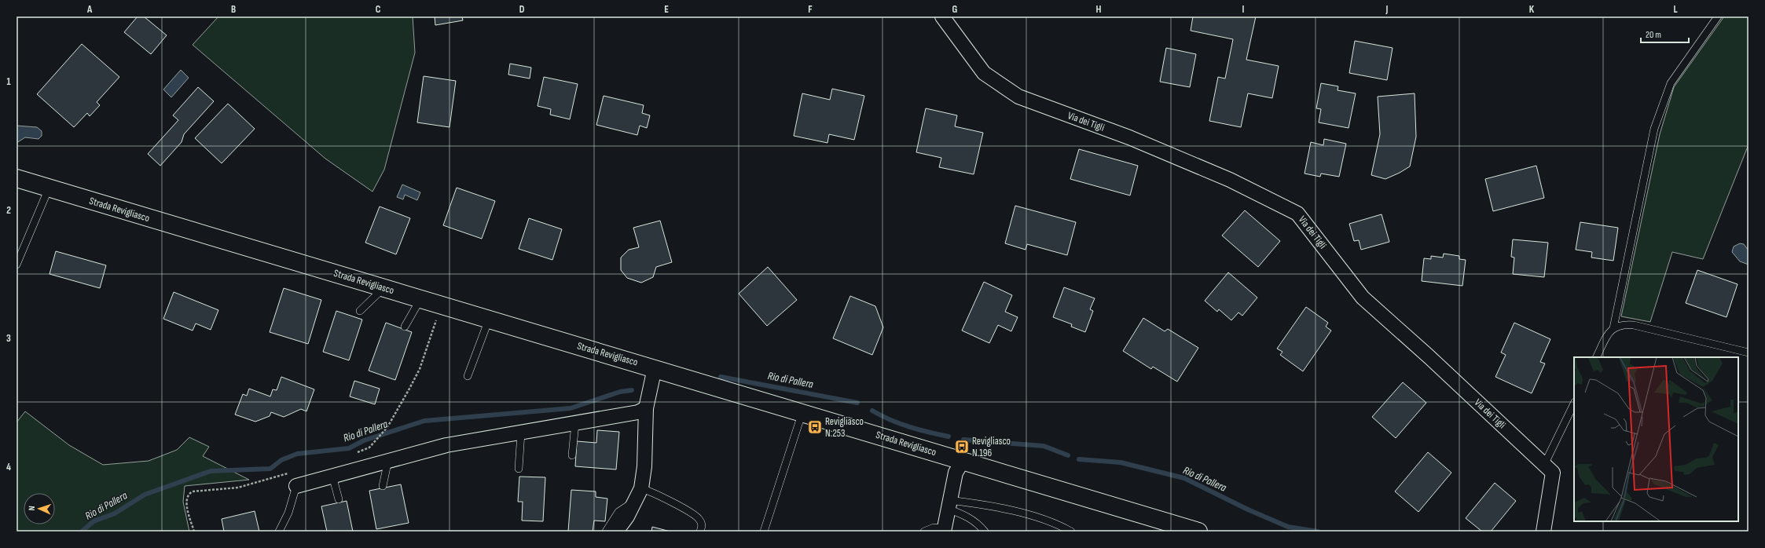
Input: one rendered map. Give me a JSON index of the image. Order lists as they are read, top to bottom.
{
  "streets": {
    "street": ["Via dei Tigli", "Strada Revigliasco"]
  },
  "water": ["Rio di Pallera"],
  "places": {
    "bus stop": ["Revigliasco N.253", "Revigliasco N.196"]
  },
  "scale_bar": "20 m",
  "north": "left",
  "grid": {
    "columns": [
      "A",
      "B",
      "C",
      "D",
      "E",
      "F",
      "G",
      "H",
      "I",
      "J",
      "K",
      "L"
    ],
    "rows": [
      "1",
      "2",
      "3",
      "4"
    ]
  }
}
